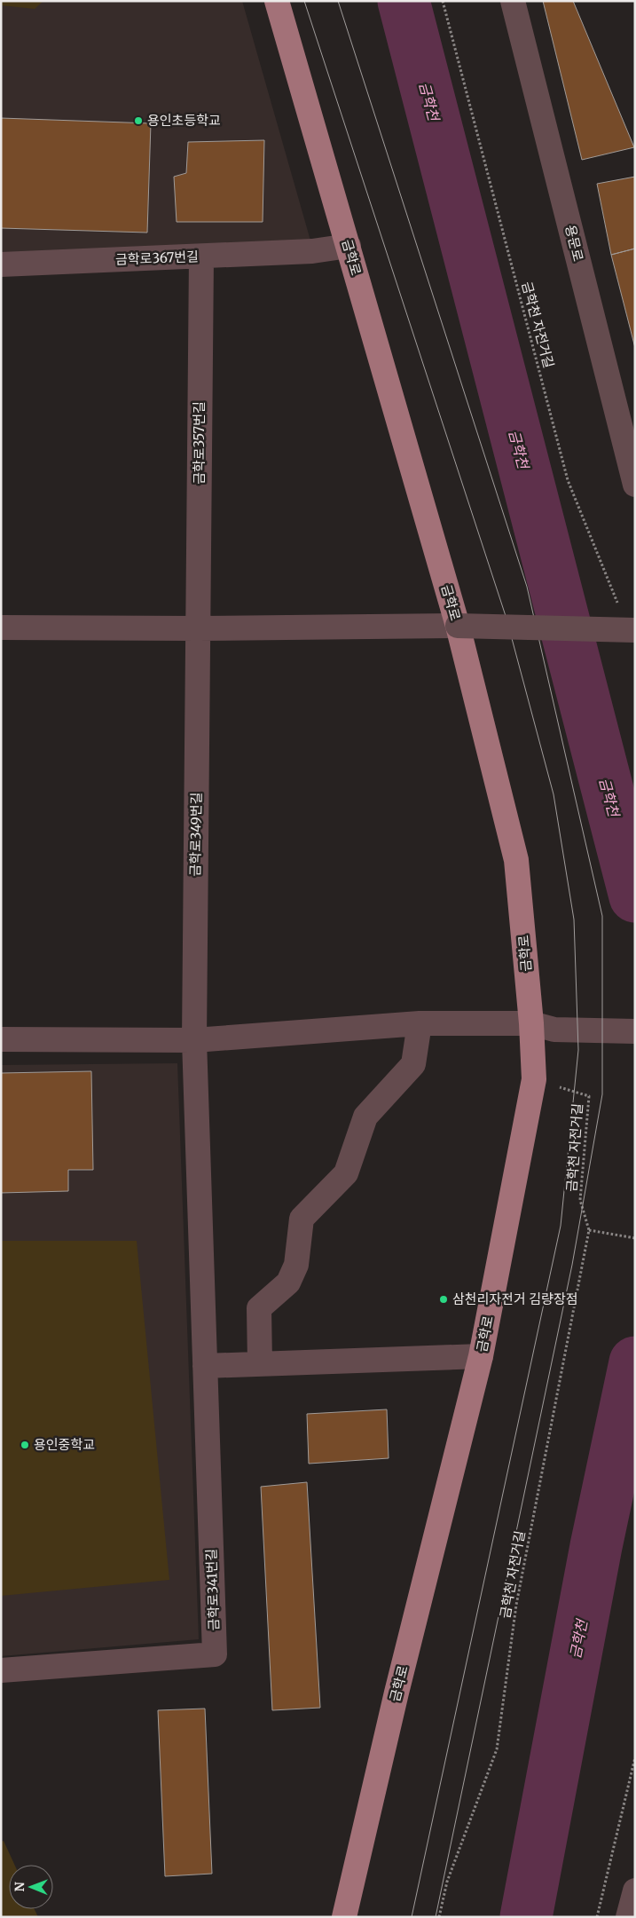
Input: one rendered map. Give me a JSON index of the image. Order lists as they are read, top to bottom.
{
  "streets": {
    "main road": ["금학로"],
    "street": [
      "용문로",
      "금학로367번길",
      "금학로357번길",
      "금학로349번길",
      "금학로341번길"
    ],
    "path": ["금학천 자전거길"]
  },
  "crossings": [
    ["금학로", "금학로367번길"],
    ["금학로", "금학천 자전거길"],
    ["금학로367번길", "금학로357번길"],
    ["금학로357번길", "금학로349번길"],
    ["금학로349번길", "금학로341번길"]
  ],
  "water": ["금학천"],
  "places": ["용인초등학교", "삼천리자전거 김량장점", "용인중학교"],
  "north": "left"
}
